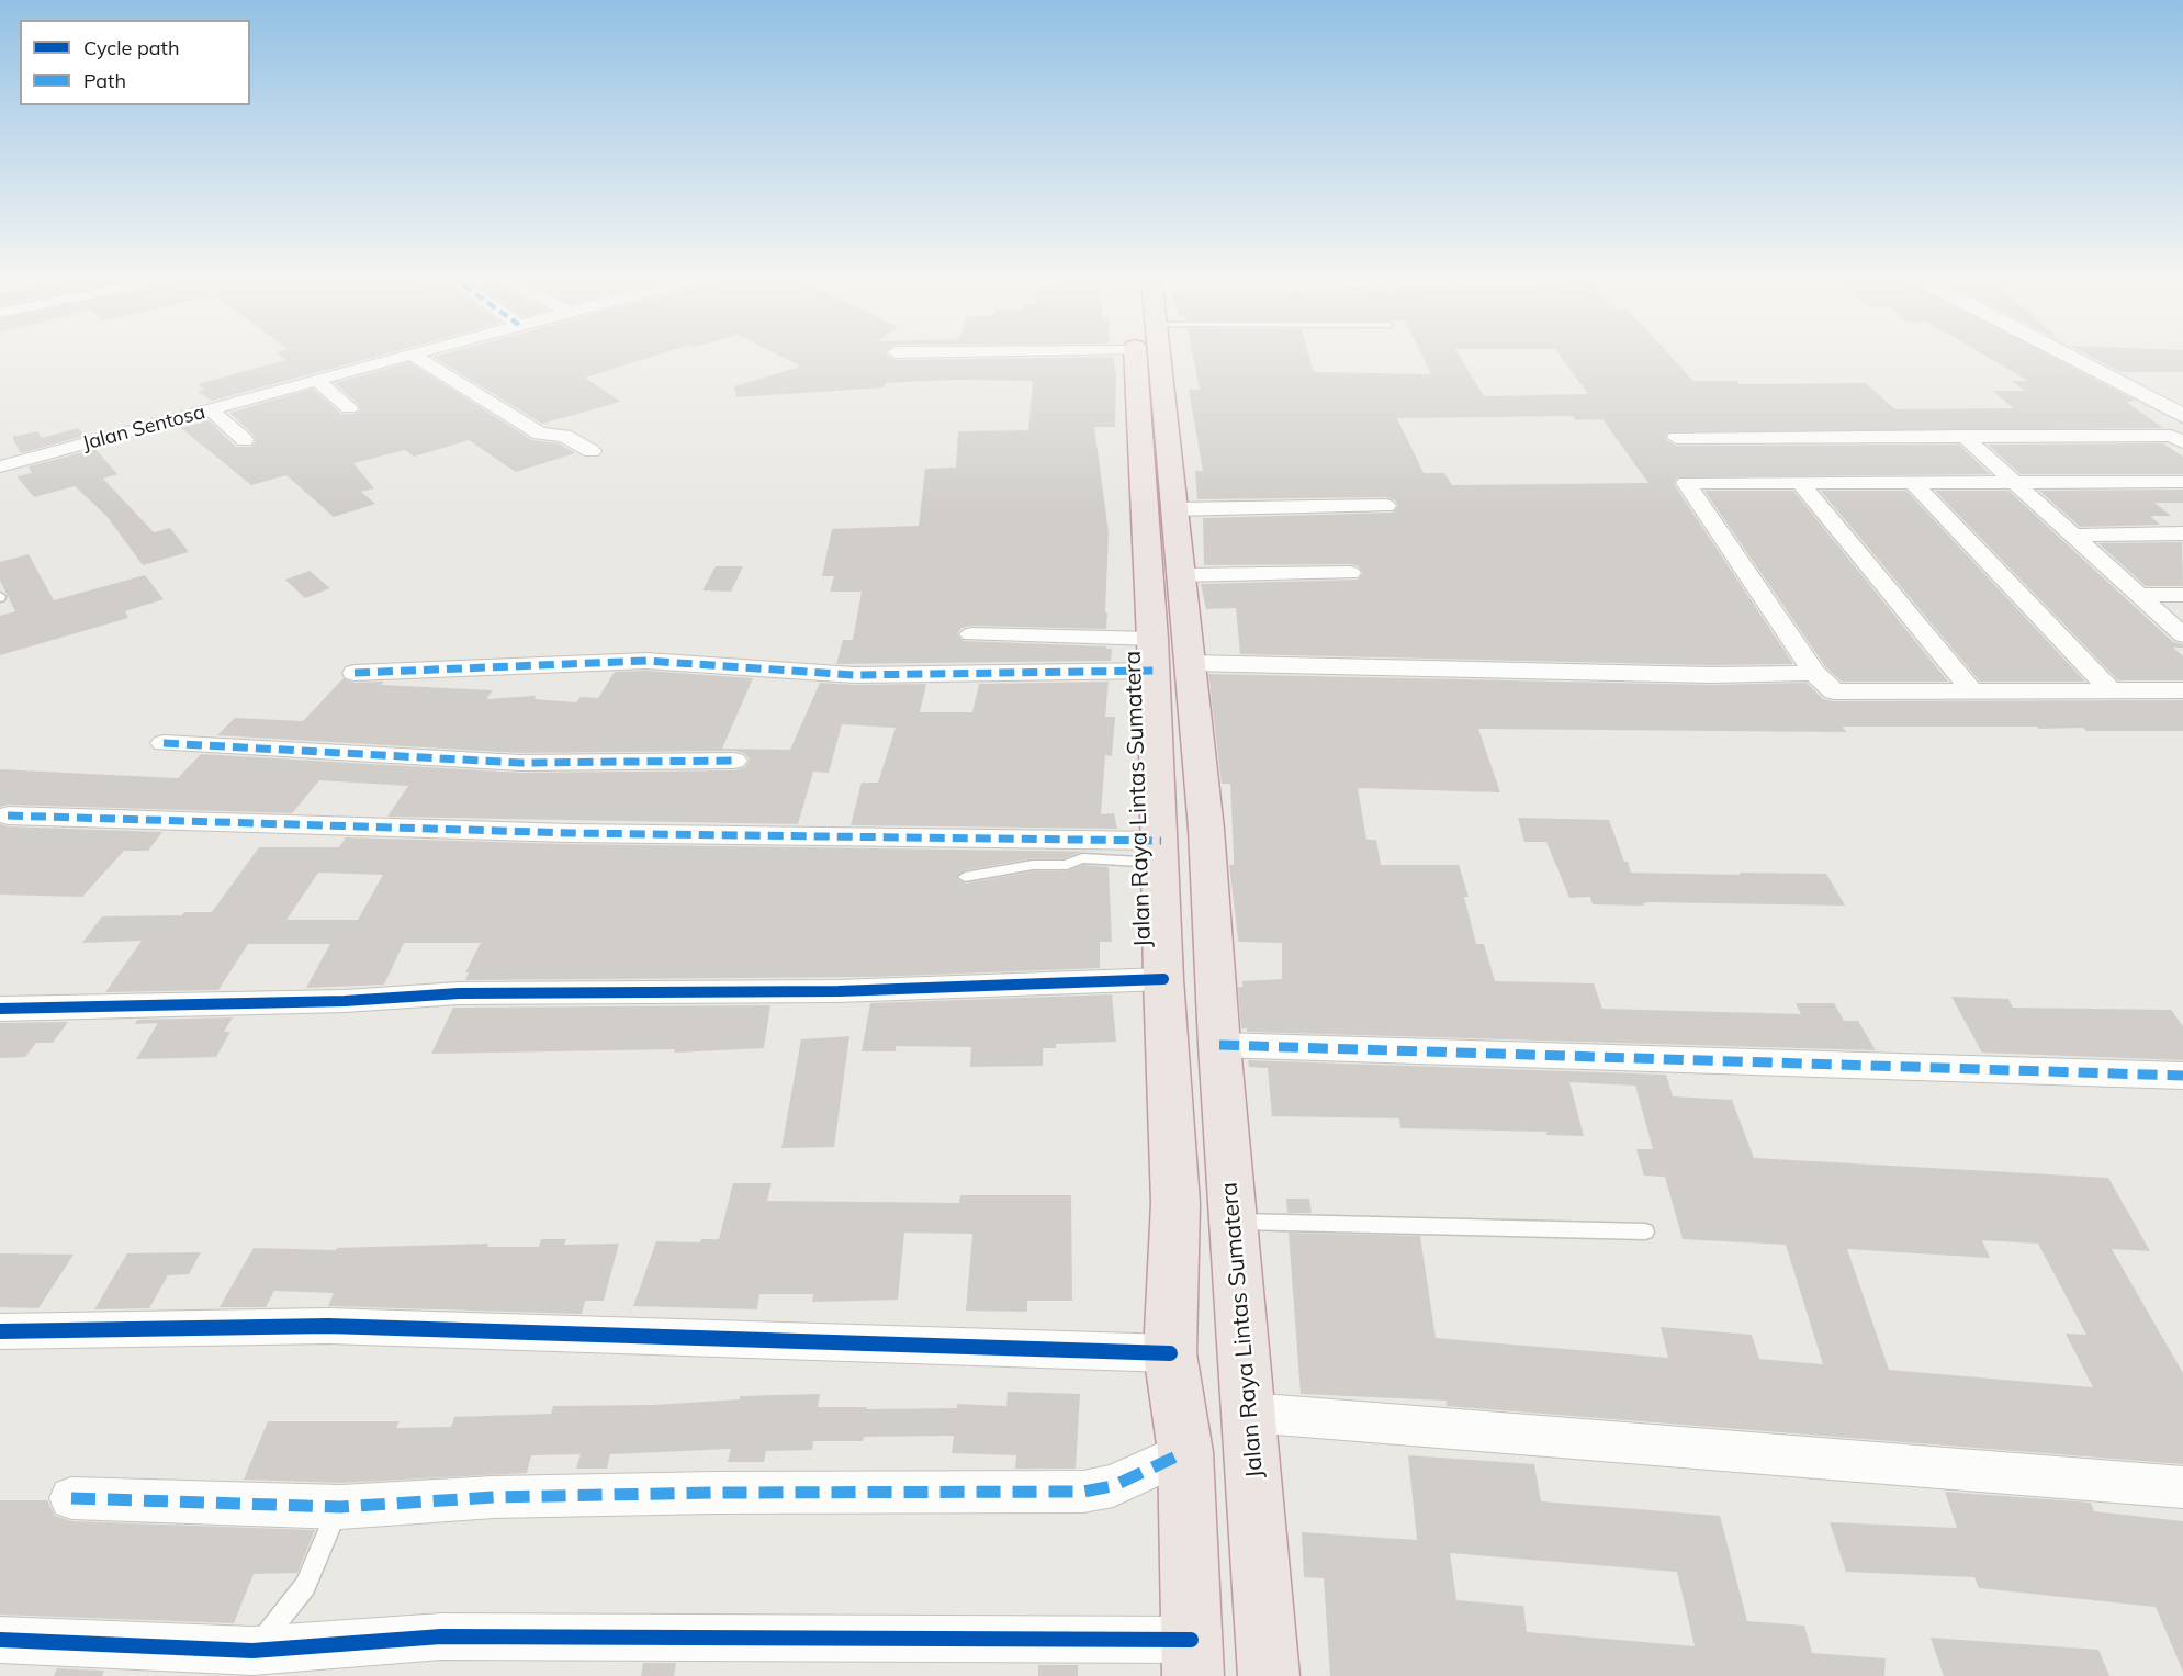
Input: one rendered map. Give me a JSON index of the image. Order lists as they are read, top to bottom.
{
  "streets": {
    "highway": ["Jalan Raya Lintas Sumatera"],
    "street": ["Jalan Sentosa"]
  },
  "legend": ["Cycle path", "Path"]
}
